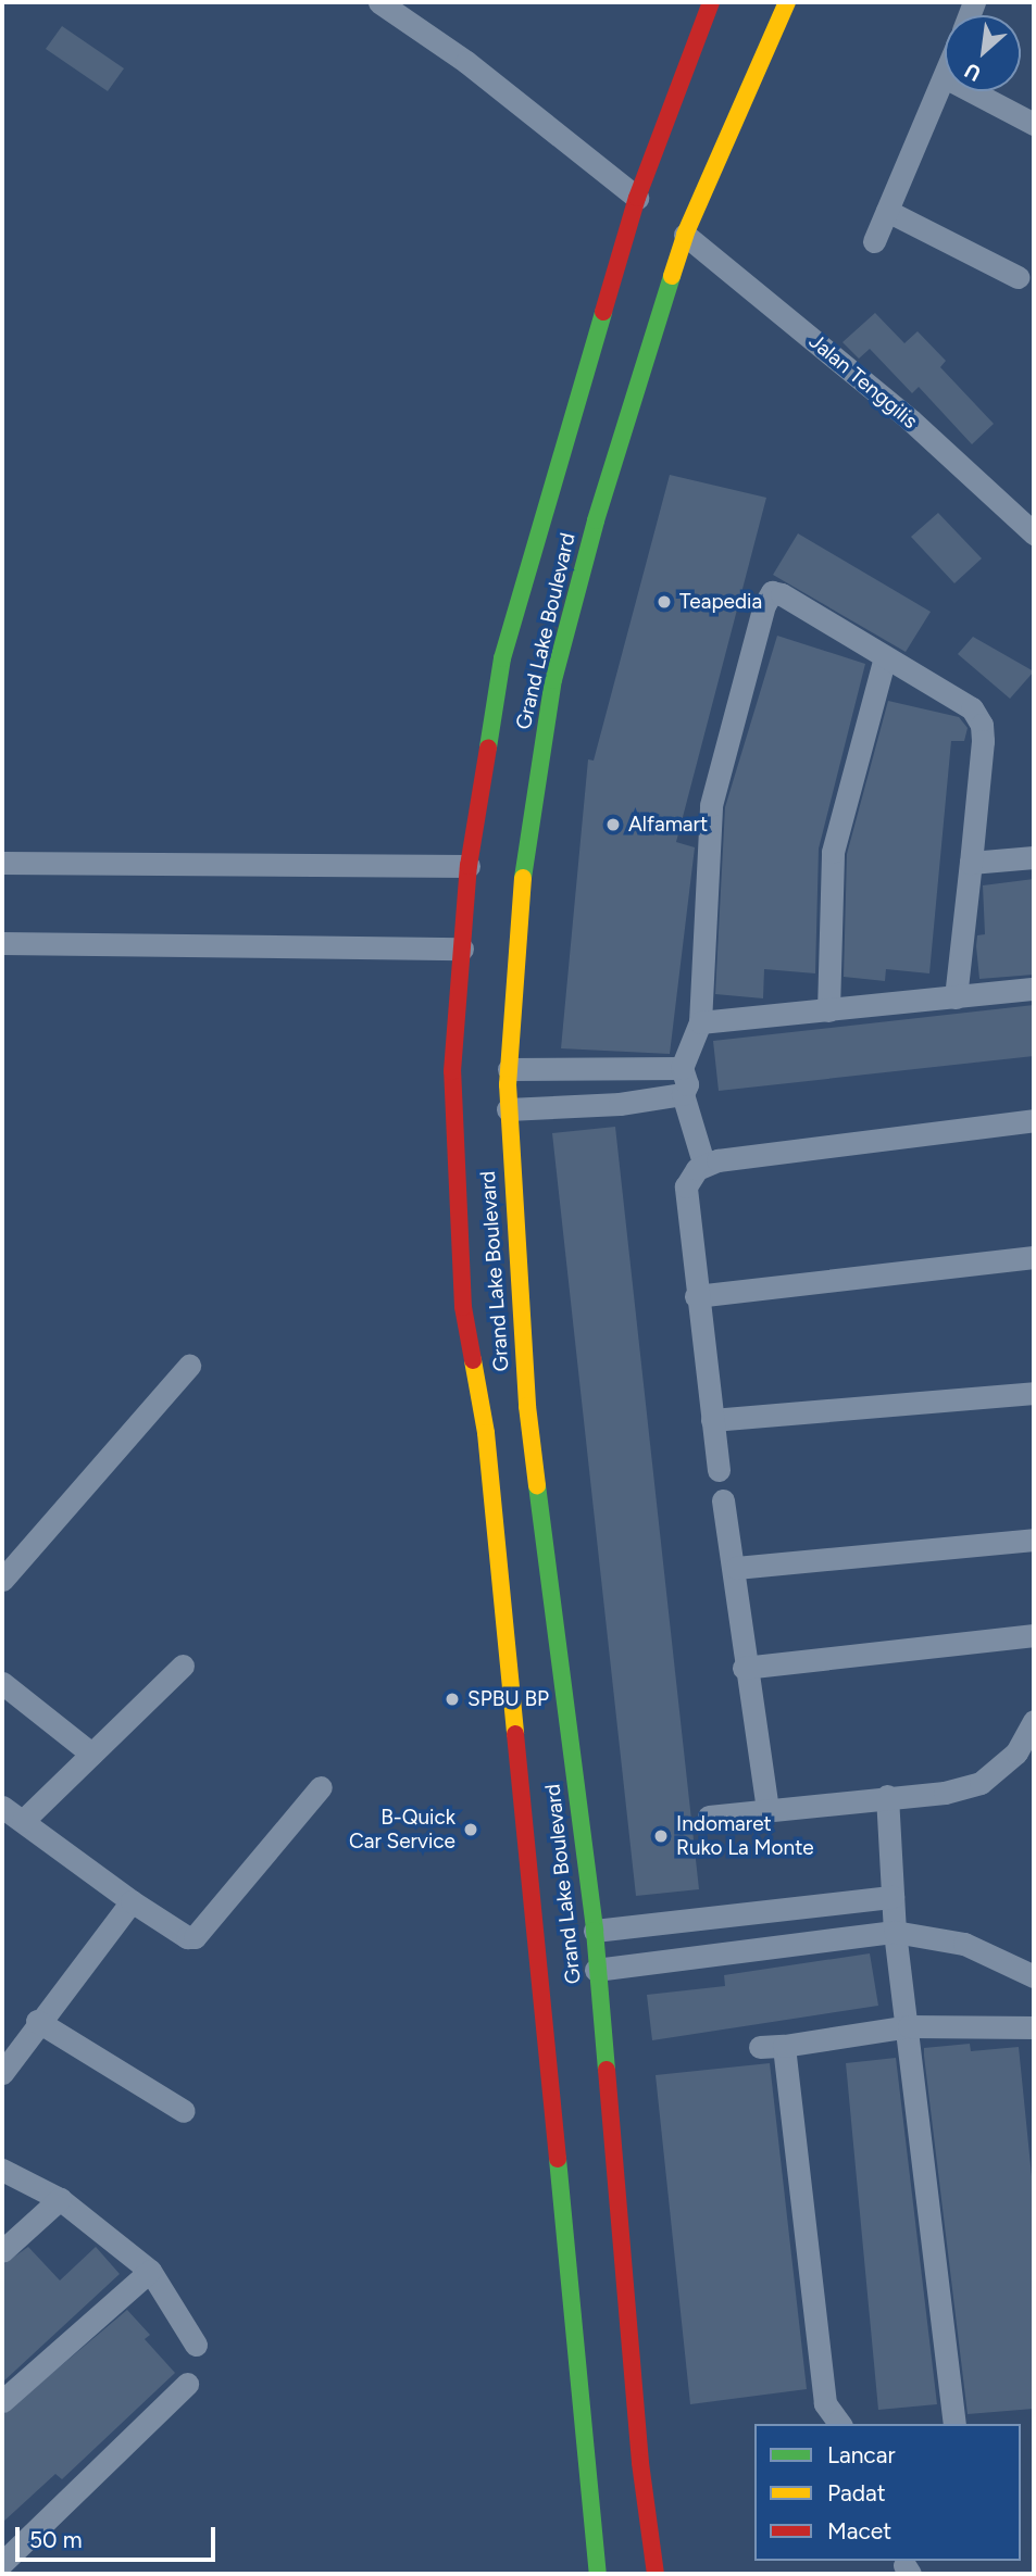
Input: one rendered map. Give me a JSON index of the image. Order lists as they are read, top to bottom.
{
  "streets": {
    "street": ["Jalan Tenggilis", "Grand Lake Boulevard"]
  },
  "crossings": [
    ["Jalan Tenggilis", "Grand Lake Boulevard"]
  ],
  "places": [
    "Teapedia",
    "Alfamart",
    "SPBU BP",
    "B-Quick Car Service",
    "Indomaret Ruko La Monte"
  ],
  "legend": ["Lancar", "Padat", "Macet"],
  "scale_bar": "50 m",
  "north": "bottom left"
}
